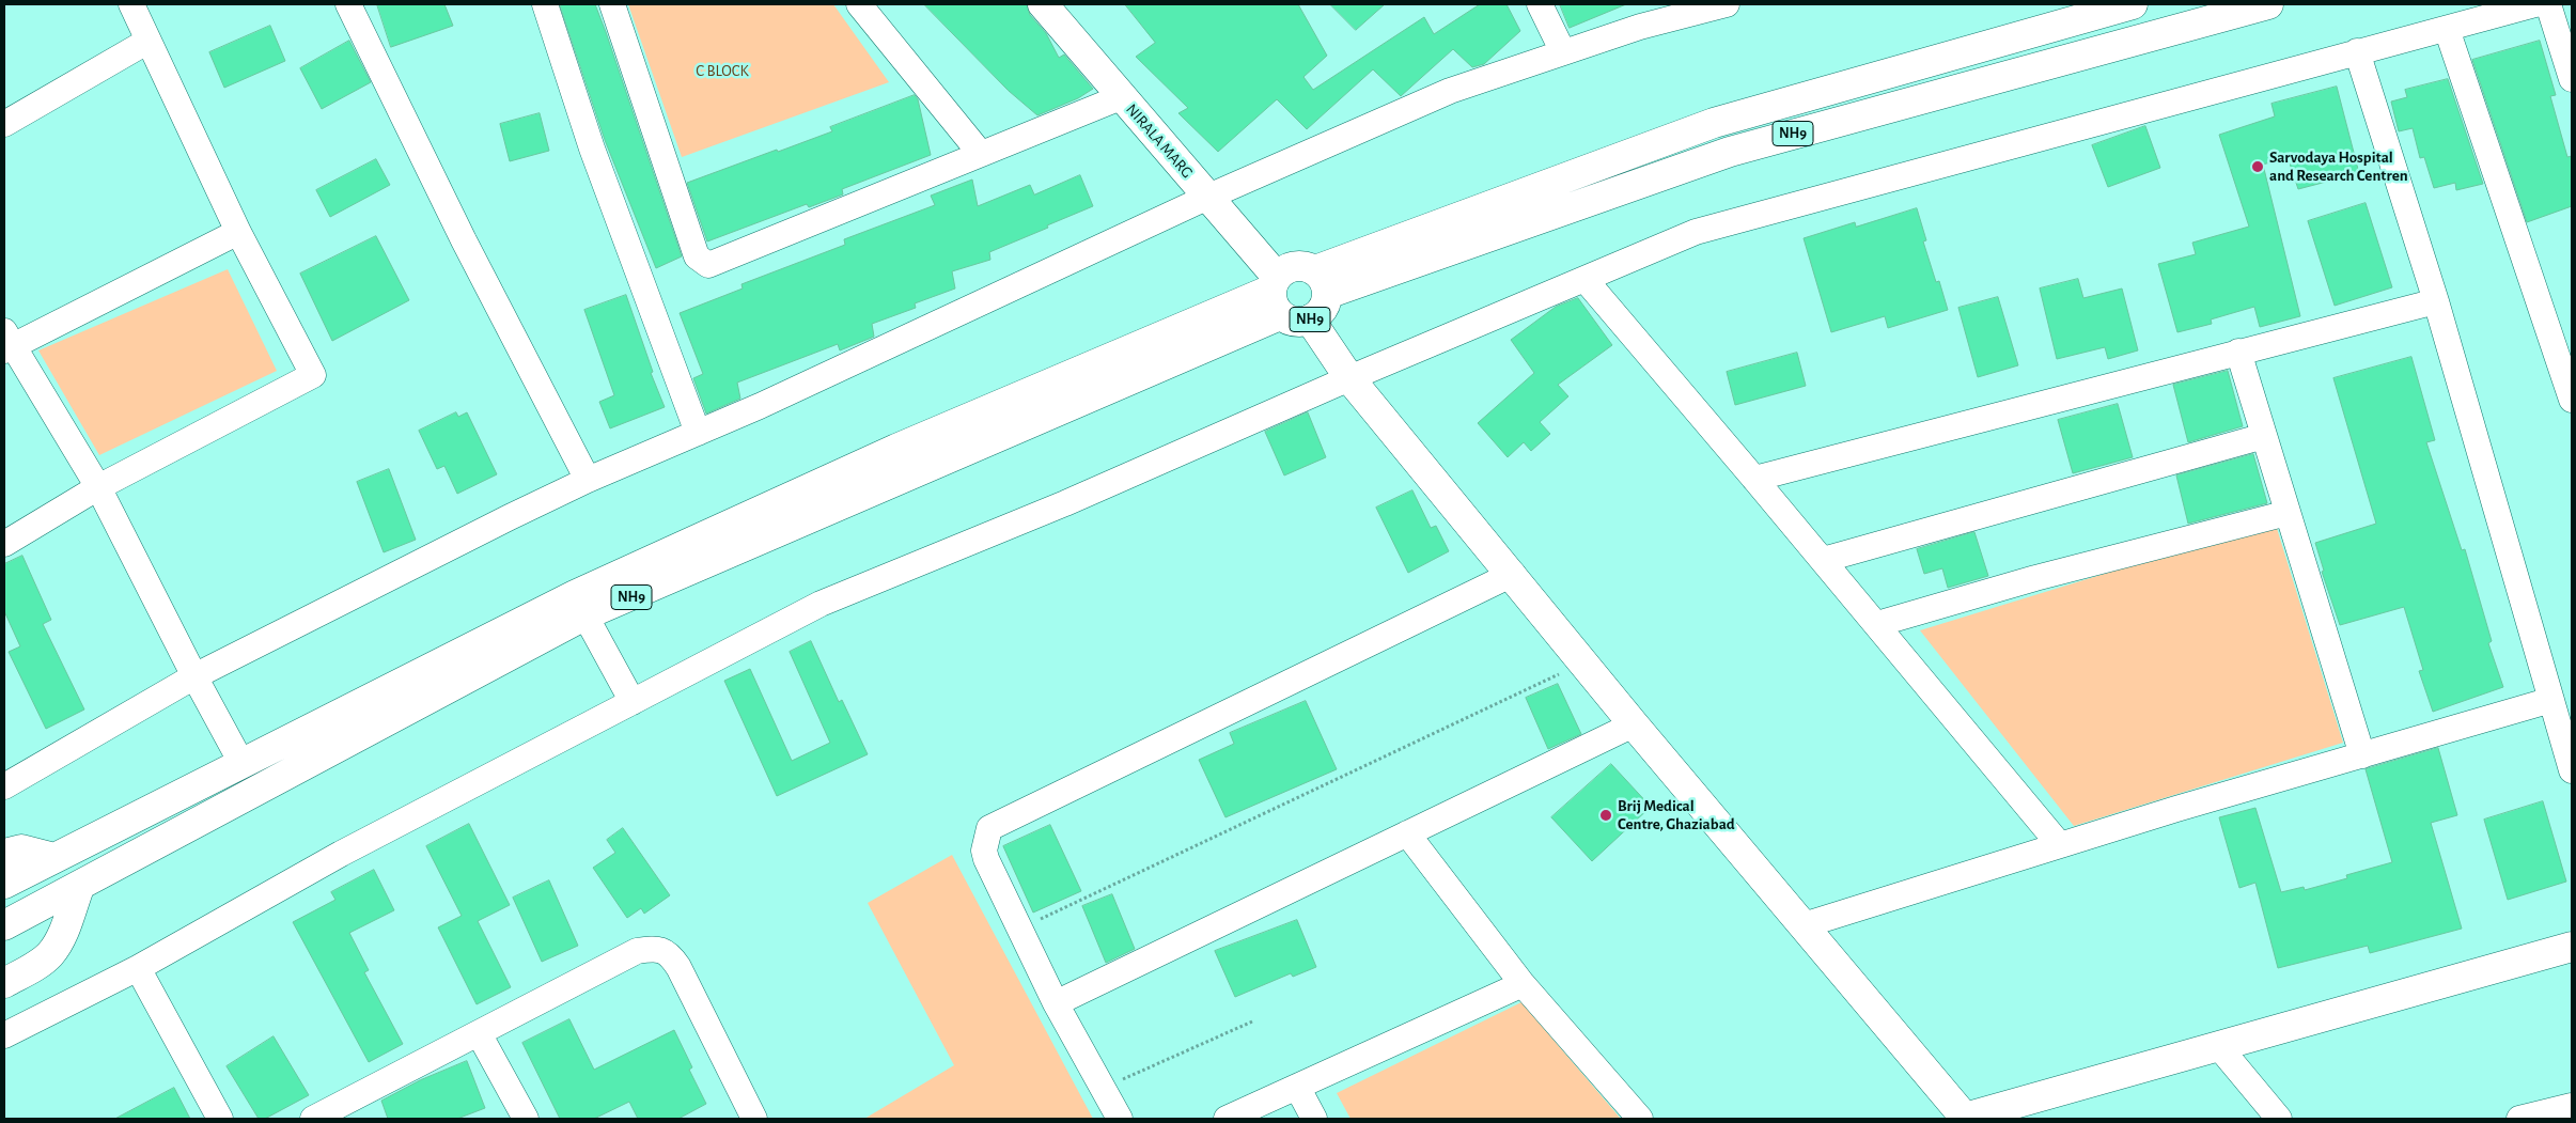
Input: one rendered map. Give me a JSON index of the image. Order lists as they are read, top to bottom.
{
  "streets": {
    "main road": ["NH9", "NIRALA MARG"]
  },
  "crossings": [
    ["NH9", "NIRALA MARG"]
  ],
  "parks": ["C BLOCK"],
  "places": ["Sarvodaya Hospital and Research Centren", "Brij Medical Centre, Ghaziabad"]
}
